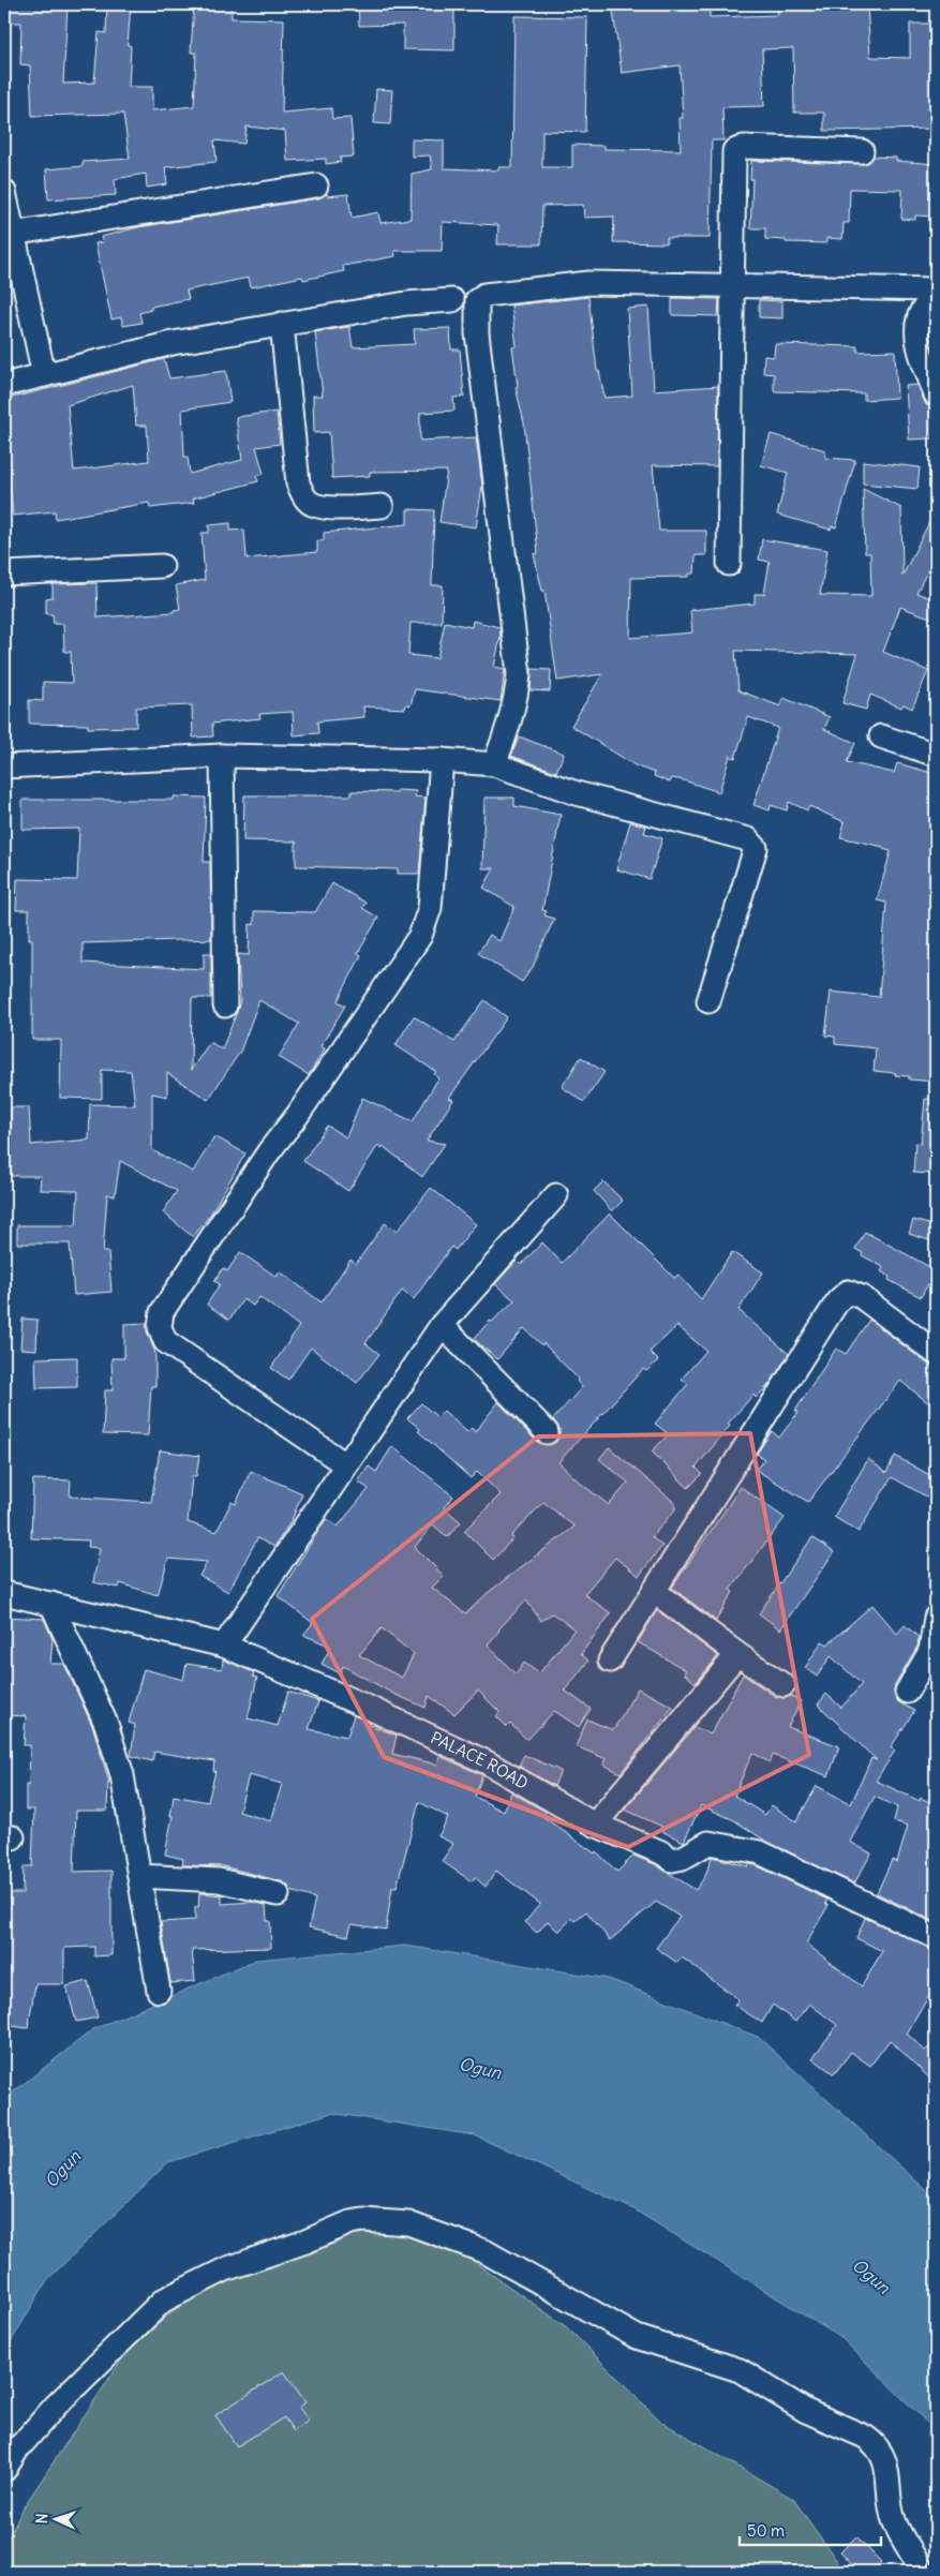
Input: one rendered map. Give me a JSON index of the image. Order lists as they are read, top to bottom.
{
  "streets": {
    "street": ["PALACE ROAD"]
  },
  "water": ["Ogun"],
  "scale_bar": "50 m",
  "north": "left"
}
